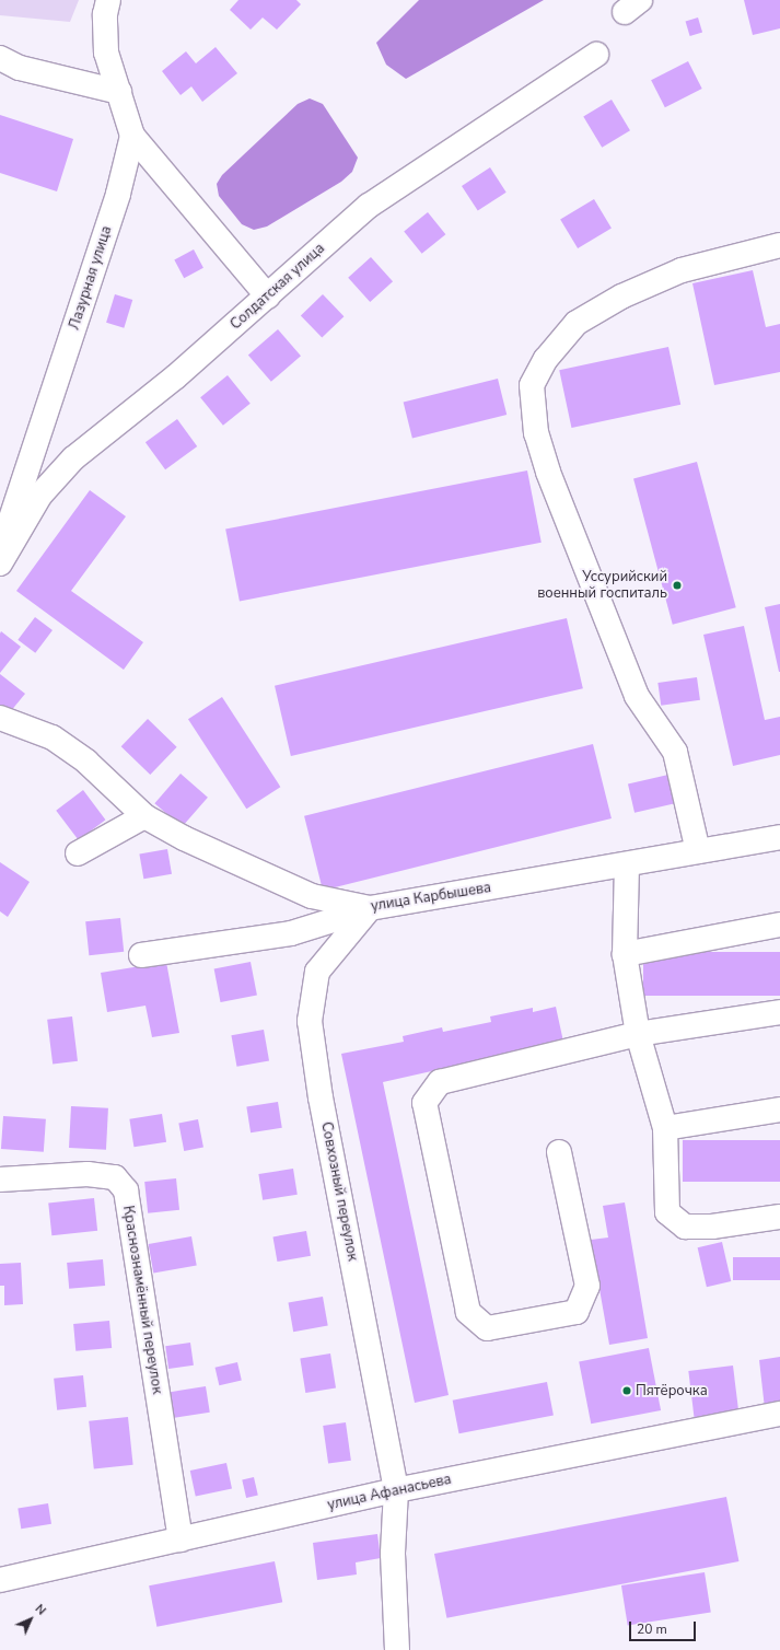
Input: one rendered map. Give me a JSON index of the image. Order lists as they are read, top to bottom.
{
  "streets": {
    "street": [
      "Лазурная улица",
      "Солдатская улица",
      "улица Карбышева",
      "Совхозный переулок",
      "Краснознамённый переулок",
      "улица Афанасьева"
    ]
  },
  "crossings": [
    ["улица Карбышева", "Совхозный переулок"],
    ["Совхозный переулок", "улица Афанасьева"],
    ["Краснознамённый переулок", "улица Афанасьева"]
  ],
  "places": ["Уссурийский военный госпиталь", "Пятёрочка"],
  "scale_bar": "20 m",
  "north": "top right"
}
